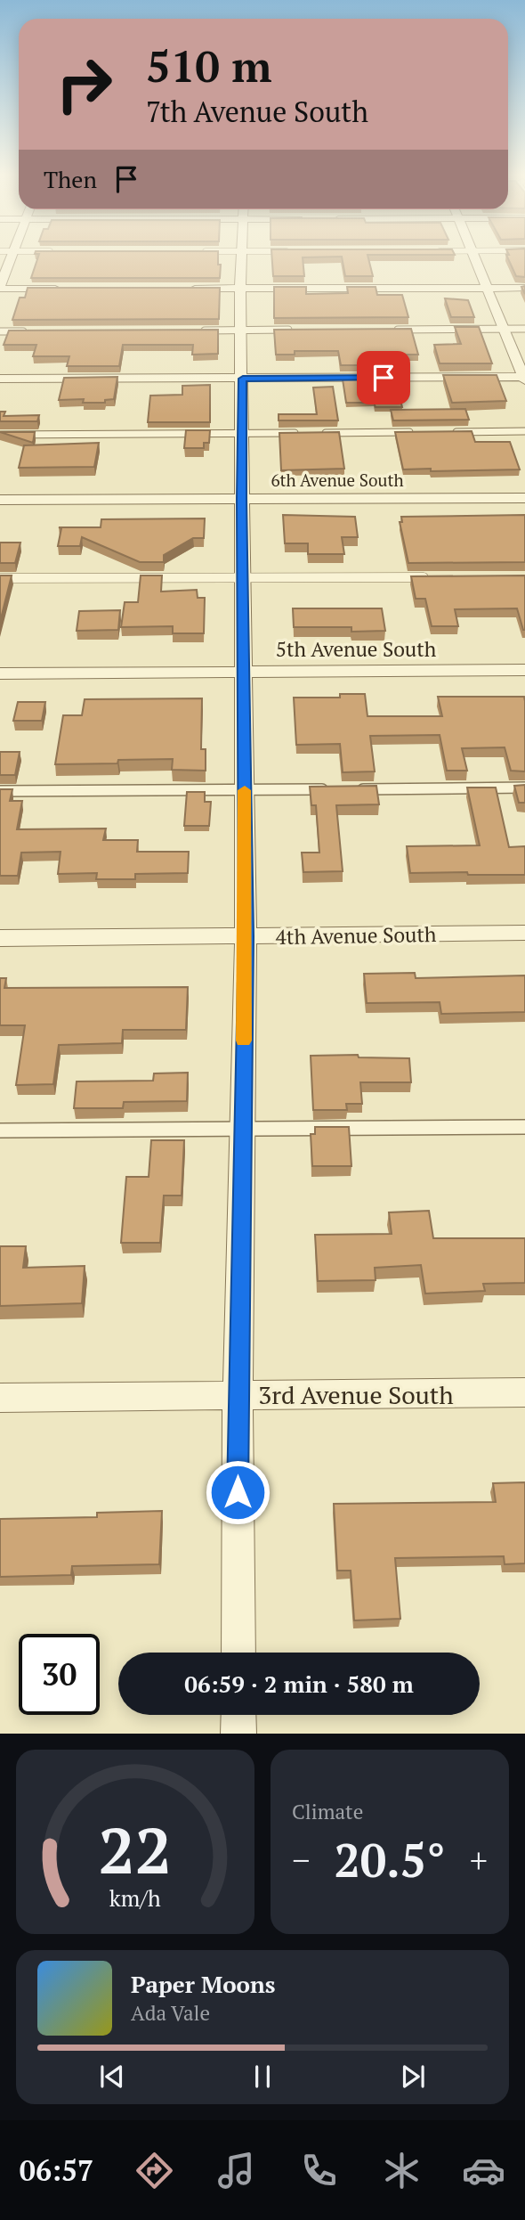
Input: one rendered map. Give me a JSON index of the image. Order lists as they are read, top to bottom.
{
  "streets": {
    "street": [
      "6th Avenue South",
      "5th Avenue South",
      "4th Avenue South",
      "3rd Avenue South"
    ]
  },
  "page": {
    "turn": ["510 m", "7th Avenue South"],
    "then": "Then",
    "limit": "30",
    "trip": "06:59 · 2 min · 580 m",
    "tile": "Climate",
    "heat": ["−", "20.5°", "+"],
    "song": ["Paper Moons", "Ada Vale"],
    "tabs": "06:57",
    "gauge": ["22", "km/h"]
  }
}
